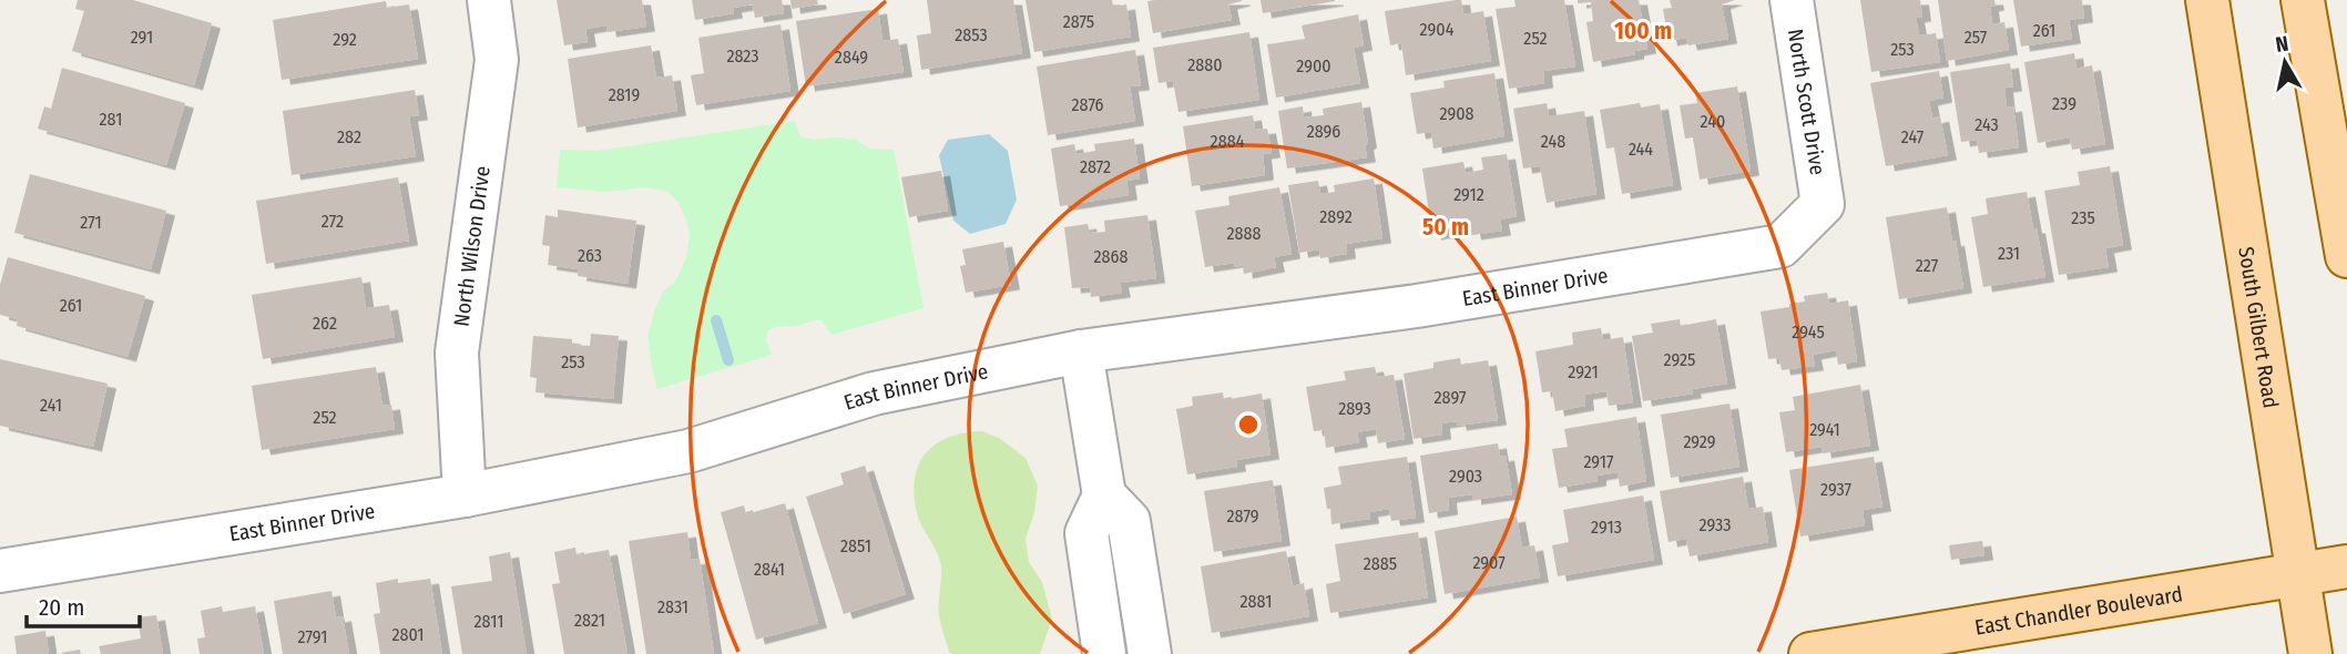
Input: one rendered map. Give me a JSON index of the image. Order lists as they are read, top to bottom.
{
  "streets": {
    "main road": ["South Gilbert Road", "East Chandler Boulevard"],
    "street": ["North Scott Drive", "North Wilson Drive", "East Binner Drive"]
  },
  "crossings": [
    ["North Scott Drive", "East Binner Drive"],
    ["North Wilson Drive", "East Binner Drive"],
    ["South Gilbert Road", "East Chandler Boulevard"]
  ],
  "house_numbers": [
    "2875",
    "2904",
    "261",
    "2853",
    "291",
    "257",
    "252",
    "292",
    "253",
    "2823",
    "2849",
    "2880",
    "2900",
    "2819",
    "239",
    "2876",
    "2908",
    "281",
    "240",
    "243",
    "2896",
    "282",
    "247",
    "2884",
    "248",
    "244",
    "2872",
    "2912",
    "2892",
    "235",
    "272",
    "271",
    "2888",
    "231",
    "263",
    "2868",
    "227",
    "261",
    "262",
    "2945",
    "2925",
    "253",
    "2921",
    "2897",
    "241",
    "2893",
    "252",
    "2941",
    "2929",
    "2917",
    "2903",
    "2937",
    "2879",
    "2933",
    "2913",
    "2851",
    "2907",
    "2885",
    "2841",
    "2881",
    "2831",
    "2821",
    "2811",
    "2801",
    "2791"
  ],
  "scale_bar": "20 m",
  "north": "top",
  "rings": ["100 m", "50 m"]
}
